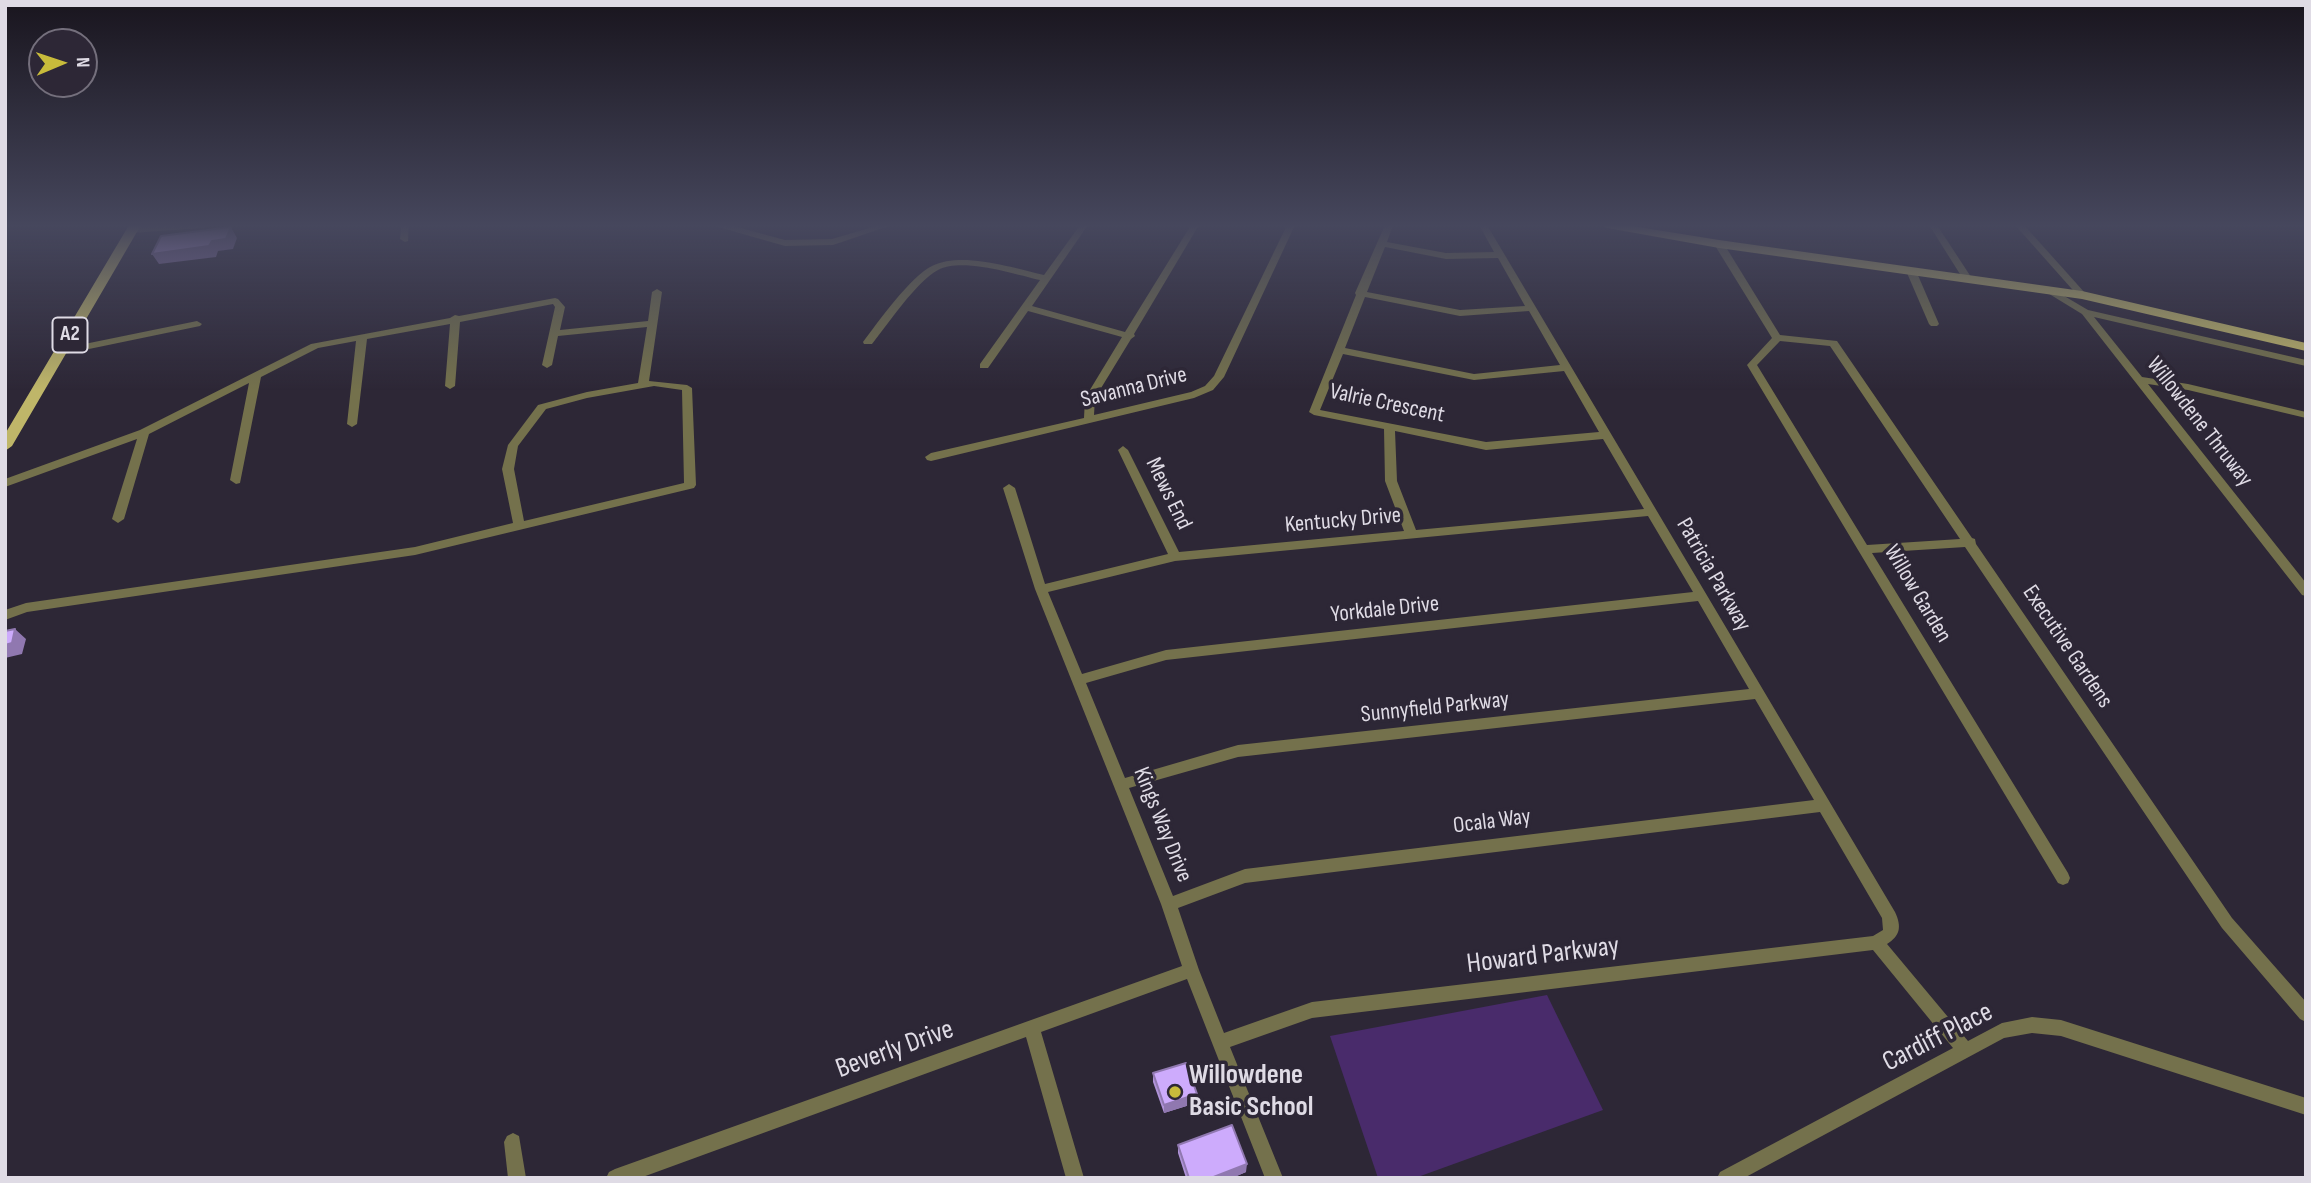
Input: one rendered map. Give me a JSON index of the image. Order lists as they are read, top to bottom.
{
  "streets": {
    "main road": ["A2"],
    "street": [
      "Savanna Drive",
      "Valrie Crescent",
      "Willowdene Thruway",
      "Mews End",
      "Kentucky Drive",
      "Patricia Parkway",
      "Willow Garden",
      "Yorkdale Drive",
      "Executive Gardens",
      "Sunnyfield Parkway",
      "Ocala Way",
      "Kings Way Drive",
      "Howard Parkway",
      "Cardiff Place",
      "Beverly Drive"
    ]
  },
  "crossings": [
    ["Valrie Crescent", "Patricia Parkway"],
    ["Mews End", "Kentucky Drive"],
    ["Kentucky Drive", "Patricia Parkway"],
    ["Kentucky Drive", "Kings Way Drive"],
    ["Patricia Parkway", "Yorkdale Drive"],
    ["Patricia Parkway", "Sunnyfield Parkway"],
    ["Patricia Parkway", "Ocala Way"],
    ["Patricia Parkway", "Howard Parkway"],
    ["Willow Garden", "Executive Gardens"],
    ["Yorkdale Drive", "Kings Way Drive"],
    ["Sunnyfield Parkway", "Kings Way Drive"],
    ["Ocala Way", "Kings Way Drive"],
    ["Kings Way Drive", "Howard Parkway"],
    ["Kings Way Drive", "Beverly Drive"]
  ],
  "places": ["Willowdene Basic School"],
  "north": "right"
}
